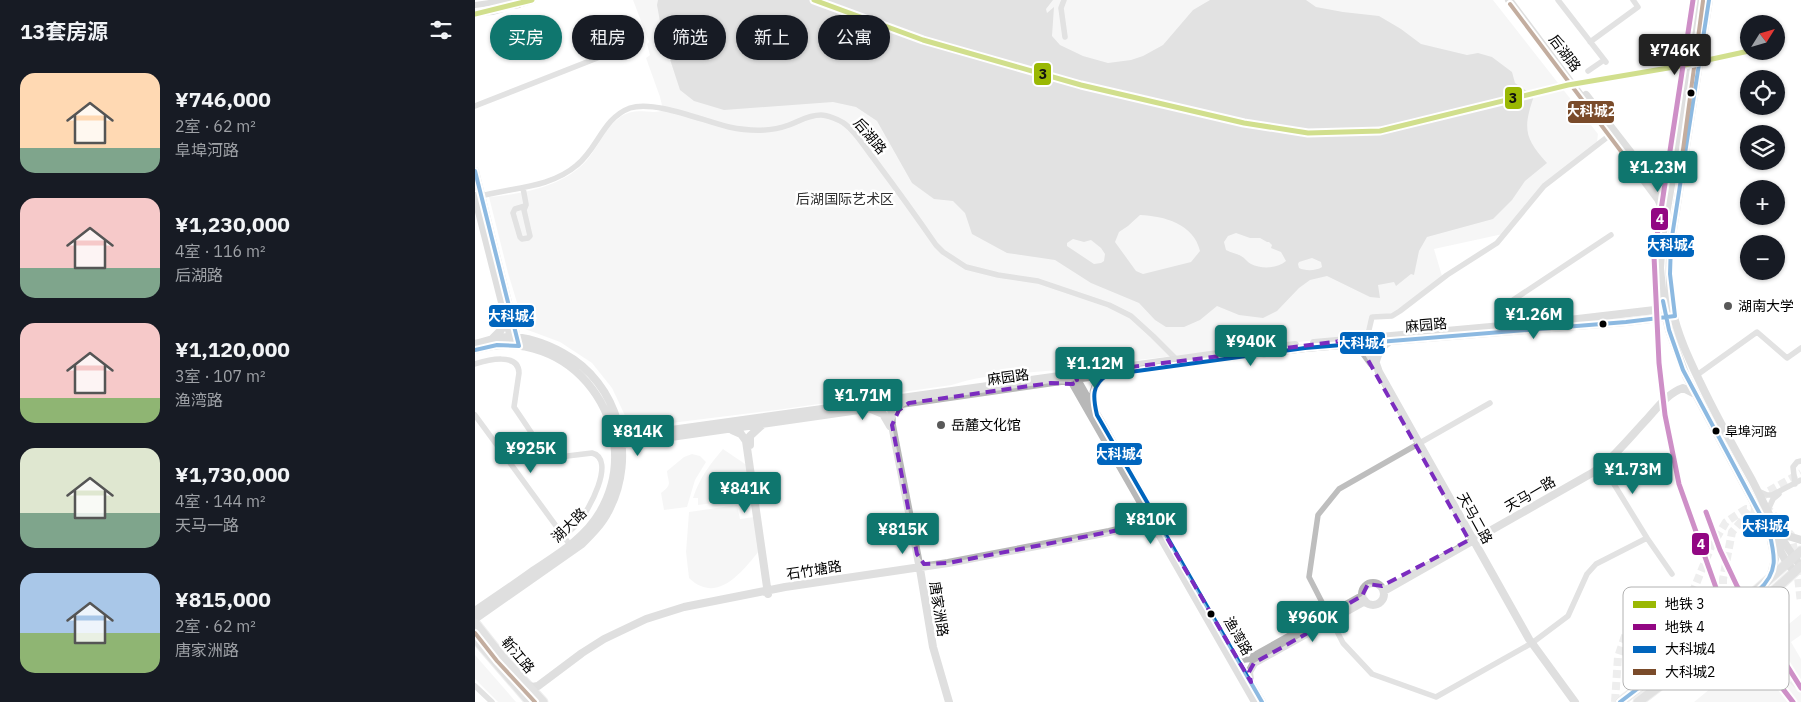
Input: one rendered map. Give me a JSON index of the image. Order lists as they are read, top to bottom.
{
  "streets": {
    "main road": [
      "后湖路",
      "麻园路",
      "天马一路",
      "天马二路",
      "湖大路",
      "石竹塘路",
      "唐家洲路",
      "渔湾路",
      "靳江路"
    ]
  },
  "crossings": [
    ["后湖路", "麻园路"],
    ["麻园路", "天马二路"],
    ["麻园路", "湖大路"],
    ["麻园路", "唐家洲路"],
    ["麻园路", "渔湾路"],
    ["天马一路", "天马二路"],
    ["天马一路", "渔湾路"],
    ["石竹塘路", "唐家洲路"],
    ["石竹塘路", "渔湾路"],
    ["石竹塘路", "靳江路"]
  ],
  "parks": ["后湖国际艺术区"],
  "places": ["湖南大学", "岳麓文化馆", "阜埠河路"],
  "lines": [
    "metro line 3",
    "metro line 4",
    "transit line 大科城4",
    "transit line 大科城2"
  ],
  "legend": [
    "地铁 3",
    "地铁 4",
    "大科城4",
    "大科城2"
  ],
  "north": "top right",
  "page": {
    "heading": "13套房源",
    "map_buttons": ["+", "−"],
    "chip": [
      "买房",
      "租房",
      "筛选",
      "新上",
      "公寓"
    ],
    "price": [
      "¥746K",
      "¥1.23M",
      "¥1.26M",
      "¥940K",
      "¥1.12M",
      "¥1.71M",
      "¥814K",
      "¥925K",
      "¥1.73M",
      "¥841K",
      "¥810K",
      "¥815K",
      "¥960K"
    ],
    "list": [
      {
        "name": "¥746,000",
        "note": "2室 · 62 m² · 阜埠河路"
      },
      {
        "name": "¥1,230,000",
        "note": "4室 · 116 m² · 后湖路"
      },
      {
        "name": "¥1,120,000",
        "note": "3室 · 107 m² · 渔湾路"
      },
      {
        "name": "¥1,730,000",
        "note": "4室 · 144 m² · 天马一路"
      },
      {
        "name": "¥815,000",
        "note": "2室 · 62 m² · 唐家洲路"
      }
    ]
  }
}
